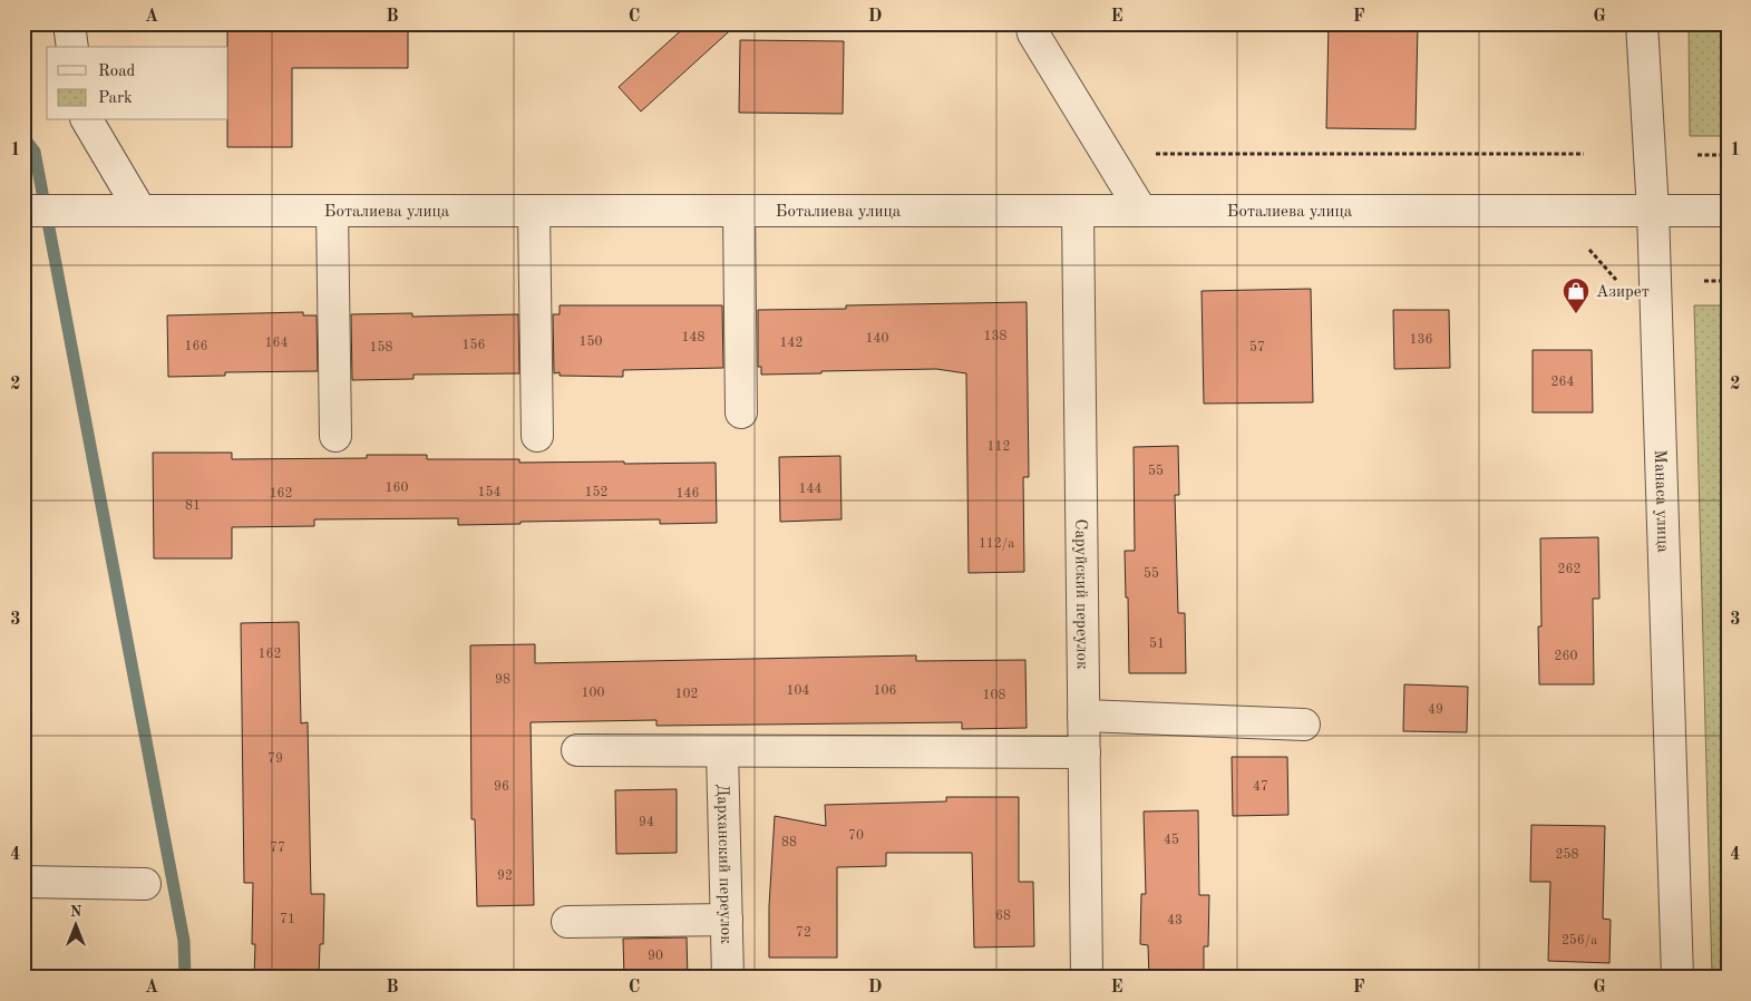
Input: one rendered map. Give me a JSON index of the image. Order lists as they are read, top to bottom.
{
  "streets": {
    "street": [
      "Боталиева улица",
      "Манаса улица",
      "Саруйский переулок",
      "Дарханский переулок"
    ]
  },
  "crossings": [
    ["Боталиева улица", "Манаса улица"],
    ["Боталиева улица", "Саруйский переулок"]
  ],
  "places": {
    "shop": ["Азирет"]
  },
  "house_numbers": [
    "138",
    "148",
    "140",
    "136",
    "150",
    "164",
    "142",
    "156",
    "166",
    "158",
    "57",
    "264",
    "112",
    "55",
    "160",
    "144",
    "154",
    "152",
    "162",
    "146",
    "81",
    "112/а",
    "262",
    "55",
    "51",
    "162",
    "260",
    "98",
    "104",
    "106",
    "100",
    "102",
    "108",
    "49",
    "79",
    "96",
    "47",
    "94",
    "70",
    "45",
    "88",
    "77",
    "258",
    "92",
    "68",
    "71",
    "43",
    "72",
    "256/а",
    "90"
  ],
  "legend": ["Road", "Park"],
  "north": "top",
  "grid": {
    "columns": [
      "A",
      "B",
      "C",
      "D",
      "E",
      "F",
      "G"
    ],
    "rows": [
      "1",
      "2",
      "3",
      "4"
    ]
  }
}
